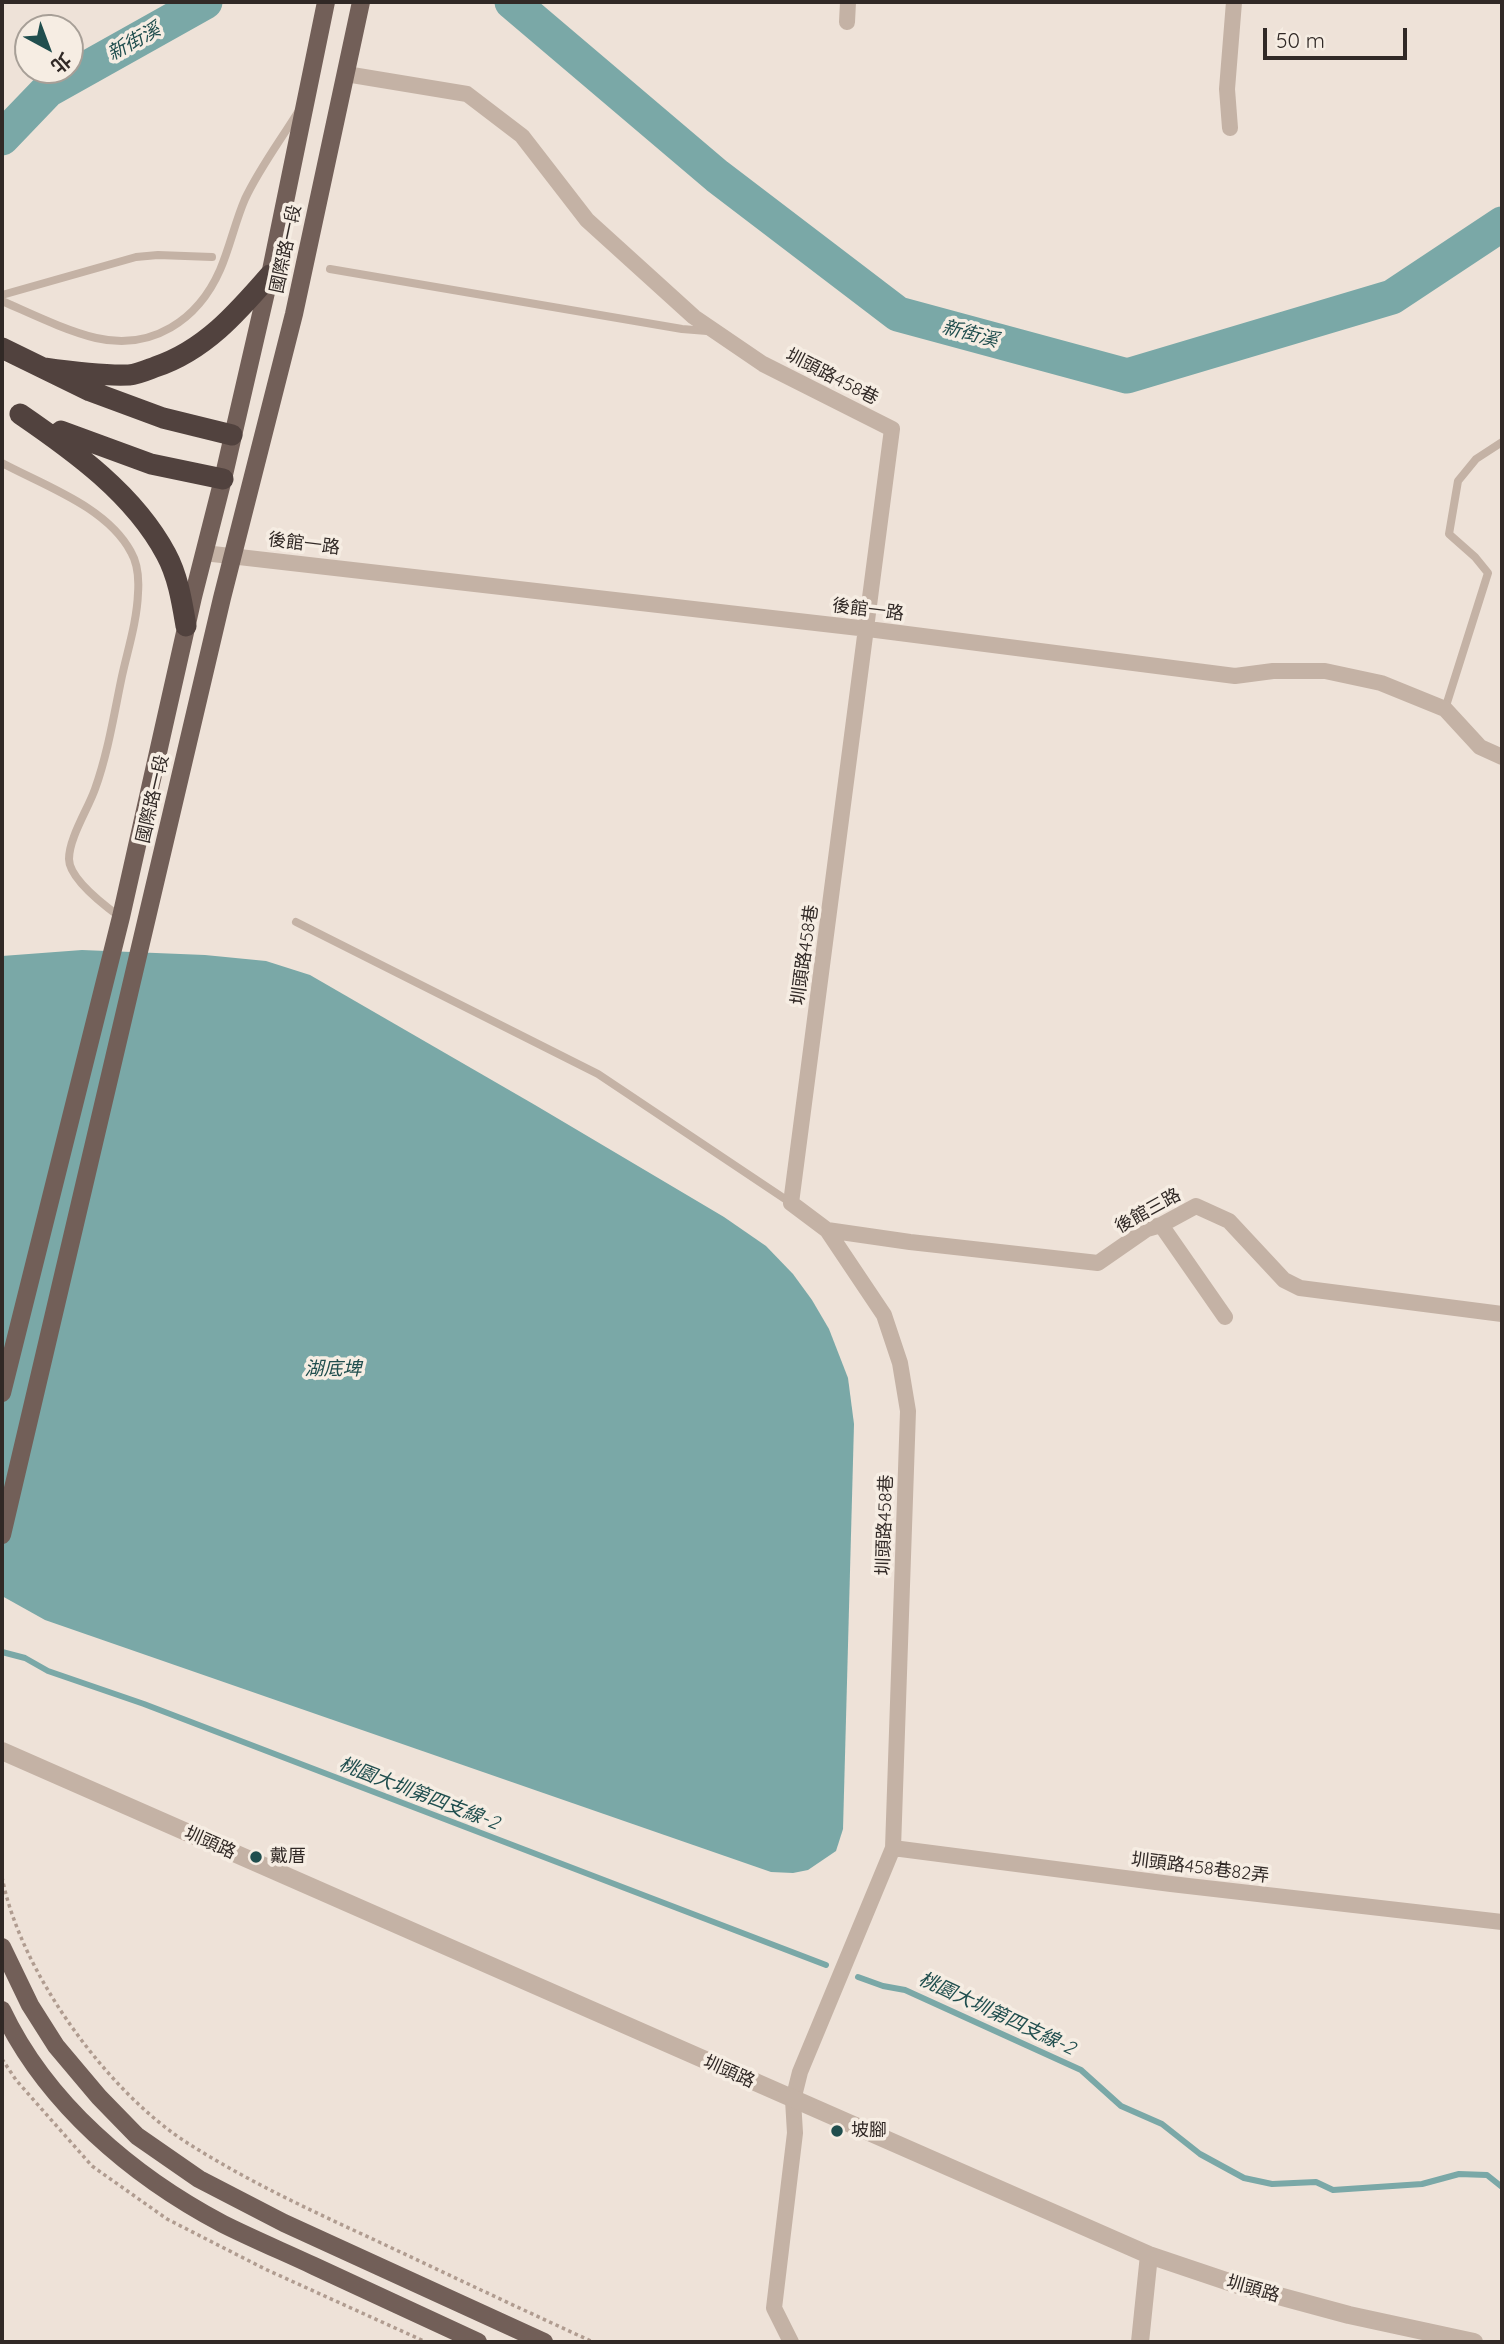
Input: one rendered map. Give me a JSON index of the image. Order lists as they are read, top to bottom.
{
  "streets": {
    "main road": ["國際路一段"],
    "street": [
      "圳頭路458巷",
      "後館一路",
      "後館三路",
      "圳頭路",
      "圳頭路458巷82弄"
    ]
  },
  "crossings": [
    ["國際路一段", "圳頭路458巷"],
    ["國際路一段", "後館一路"],
    ["圳頭路458巷", "後館一路"],
    ["圳頭路458巷", "後館三路"],
    ["圳頭路458巷", "圳頭路"],
    ["圳頭路458巷", "圳頭路458巷82弄"]
  ],
  "water": ["新街溪", "湖底埤", "桃園大圳第四支線-2"],
  "places": ["戴厝", "坡腳"],
  "scale_bar": "50 m",
  "north": "bottom right"
}
